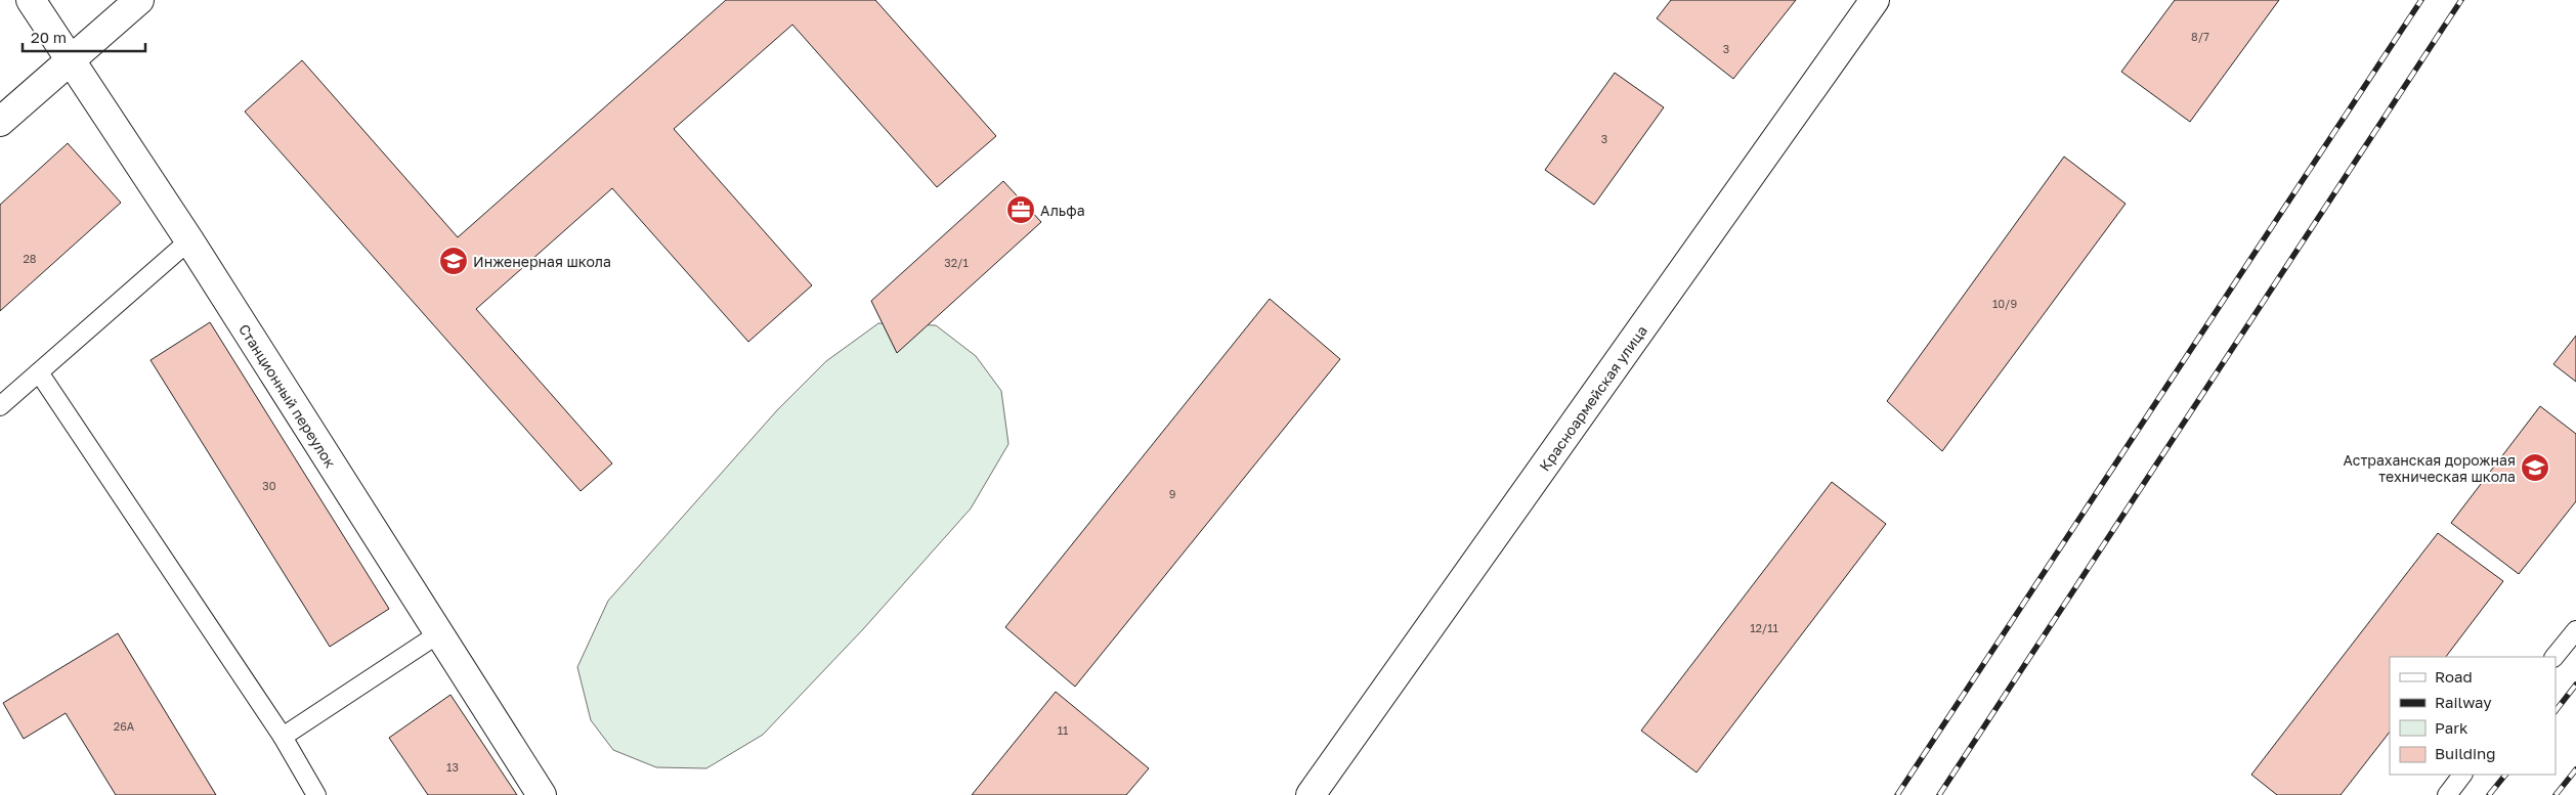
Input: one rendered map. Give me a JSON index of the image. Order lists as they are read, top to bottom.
{
  "streets": {
    "street": ["Станционный переулок", "Красноармейская улица"]
  },
  "places": {
    "office": ["Альфа"],
    "school or university": ["Инженерная школа", "Астраханская дорожная техническая школа"]
  },
  "house_numbers": [
    "8/7",
    "3",
    "3",
    "28",
    "32/1",
    "10/9",
    "30",
    "9",
    "12/11",
    "26А",
    "11",
    "13"
  ],
  "legend": [
    "Road",
    "Railway",
    "Park",
    "Building"
  ],
  "scale_bar": "20 m"
}
